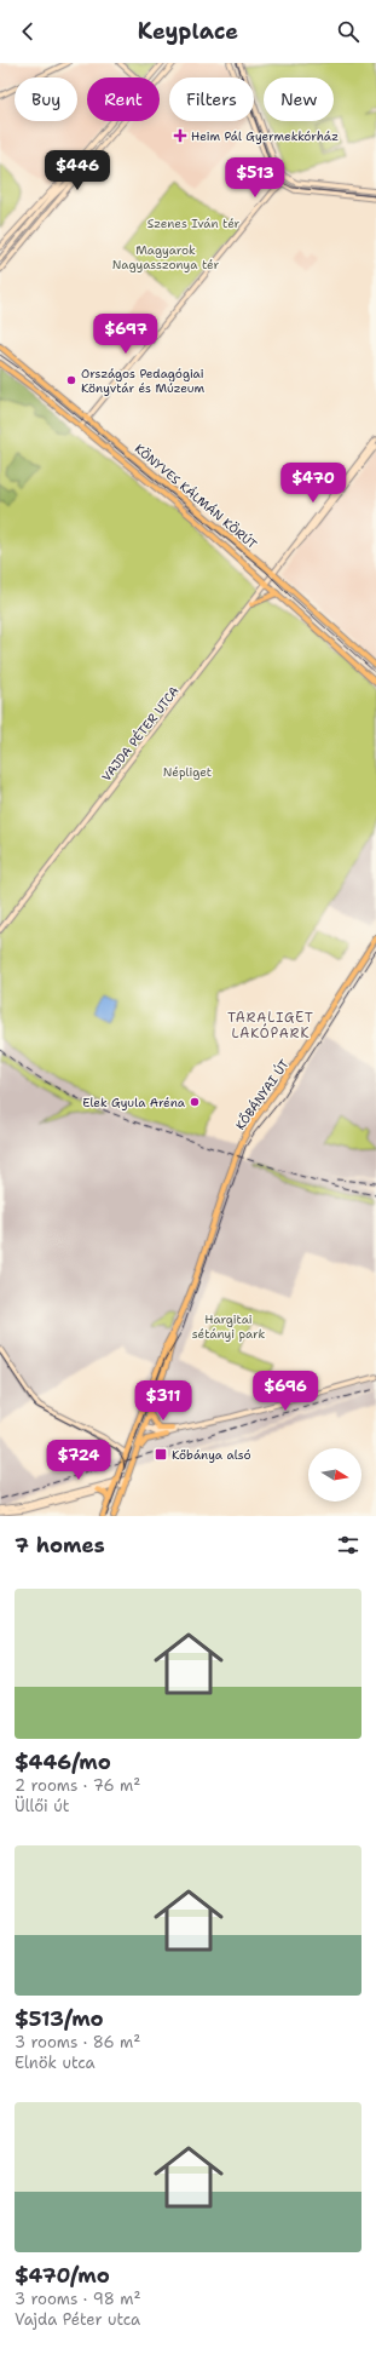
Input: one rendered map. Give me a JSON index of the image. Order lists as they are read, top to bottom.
{
  "streets": {
    "main road": ["KÖNYVES KÁLMÁN KÖRÚT", "KŐBÁNYAI ÚT"],
    "street": ["VAJDA PÉTER UTCA"]
  },
  "crossings": [
    ["KÖNYVES KÁLMÁN KÖRÚT", "VAJDA PÉTER UTCA"]
  ],
  "districts": ["TARALIGET LAKÓPARK"],
  "parks": [
    "Szenes Iván tér",
    "Magyarok Nagyasszonya tér",
    "Népliget",
    "Hargitai sétányi park"
  ],
  "places": {
    "health": ["Heim Pál Gyermekkórház"],
    "other": ["Országos Pedagógiai Könyvtár és Múzeum", "Elek Gyula Aréna"],
    "transit": ["Kőbánya alsó"]
  },
  "north": "right",
  "page": {
    "header": "Keyplace",
    "chip": [
      "Buy",
      "Rent",
      "Filters",
      "New"
    ],
    "price": [
      "$446",
      "$513",
      "$697",
      "$470",
      "$696",
      "$311",
      "$724"
    ],
    "heading": "7 homes",
    "list": [
      {
        "name": "$446/mo",
        "note": "2 rooms · 76 m² · Üllői út"
      },
      {
        "name": "$513/mo",
        "note": "3 rooms · 86 m² · Elnök utca"
      },
      {
        "name": "$470/mo",
        "note": "3 rooms · 98 m² · Vajda Péter utca"
      }
    ]
  }
}
